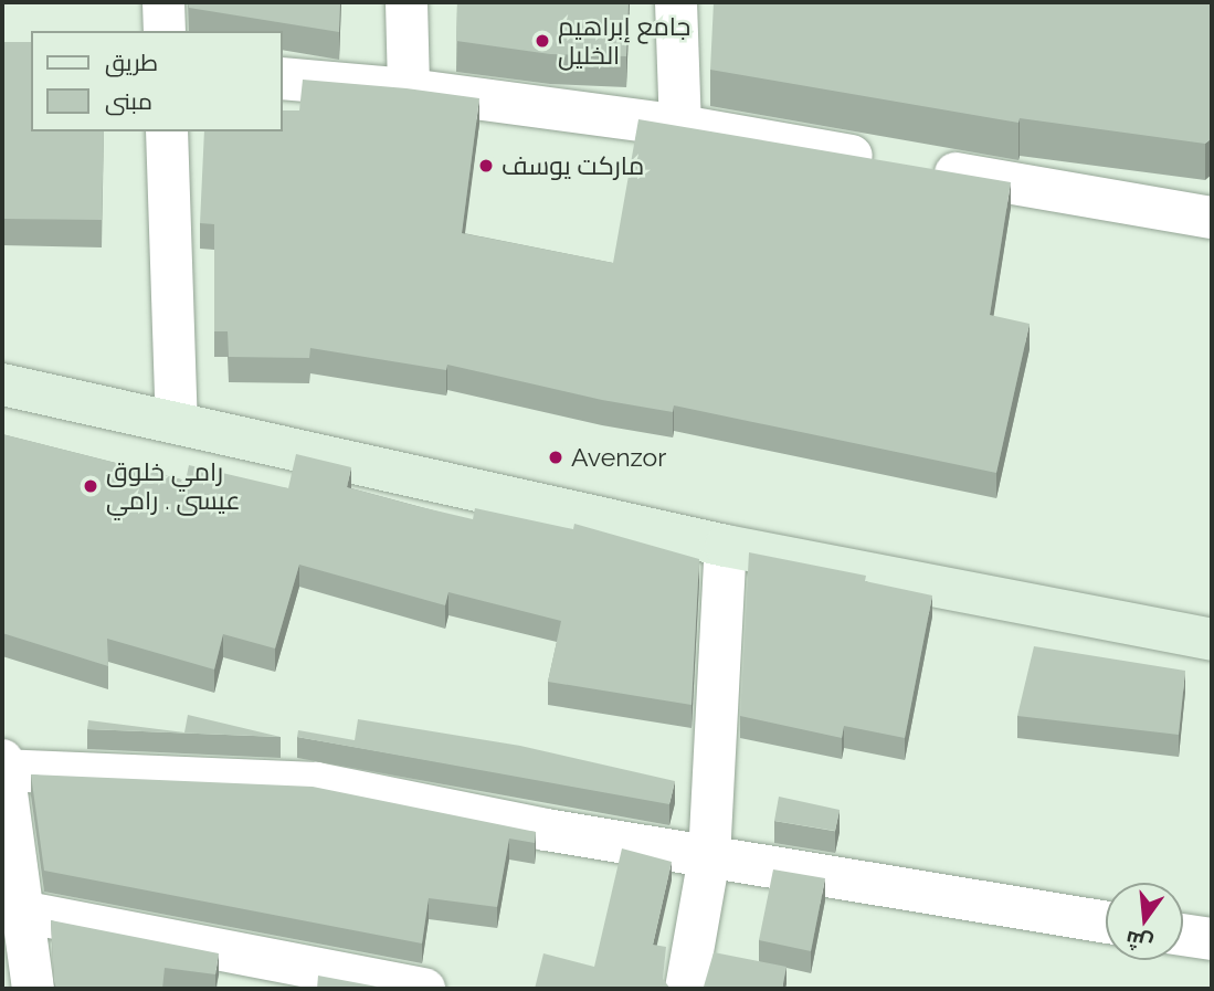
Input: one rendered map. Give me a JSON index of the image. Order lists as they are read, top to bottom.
{
  "places": [
    "جامع إبراهيم الخليل",
    "ماركت يوسف",
    "Avenzor",
    "رامي خلوق عيسى . رامي"
  ],
  "legend": ["طريق", "مبنى"],
  "north": "bottom"
}
